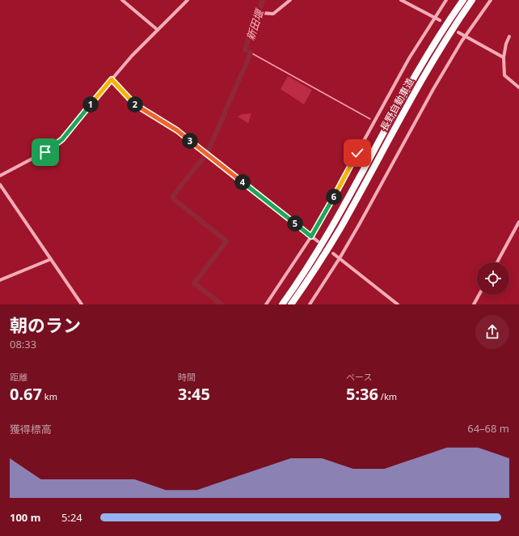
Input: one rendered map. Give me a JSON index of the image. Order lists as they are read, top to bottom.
{
  "streets": {
    "highway": ["長野自動車道"]
  },
  "water": ["新田堰"],
  "page": {
    "pins": [
      "1",
      "2",
      "3",
      "4",
      "6",
      "5"
    ],
    "heading": ["朝のラン", "08:33"],
    "stats": [
      ["距離", "0.67 km"],
      ["時間", "3:45"],
      ["ペース", "5:36 /km"]
    ],
    "chart": ["獲得標高", "64–68 m"],
    "list": [
      {
        "name": "100 m",
        "note": "5:24"
      }
    ]
  }
}
